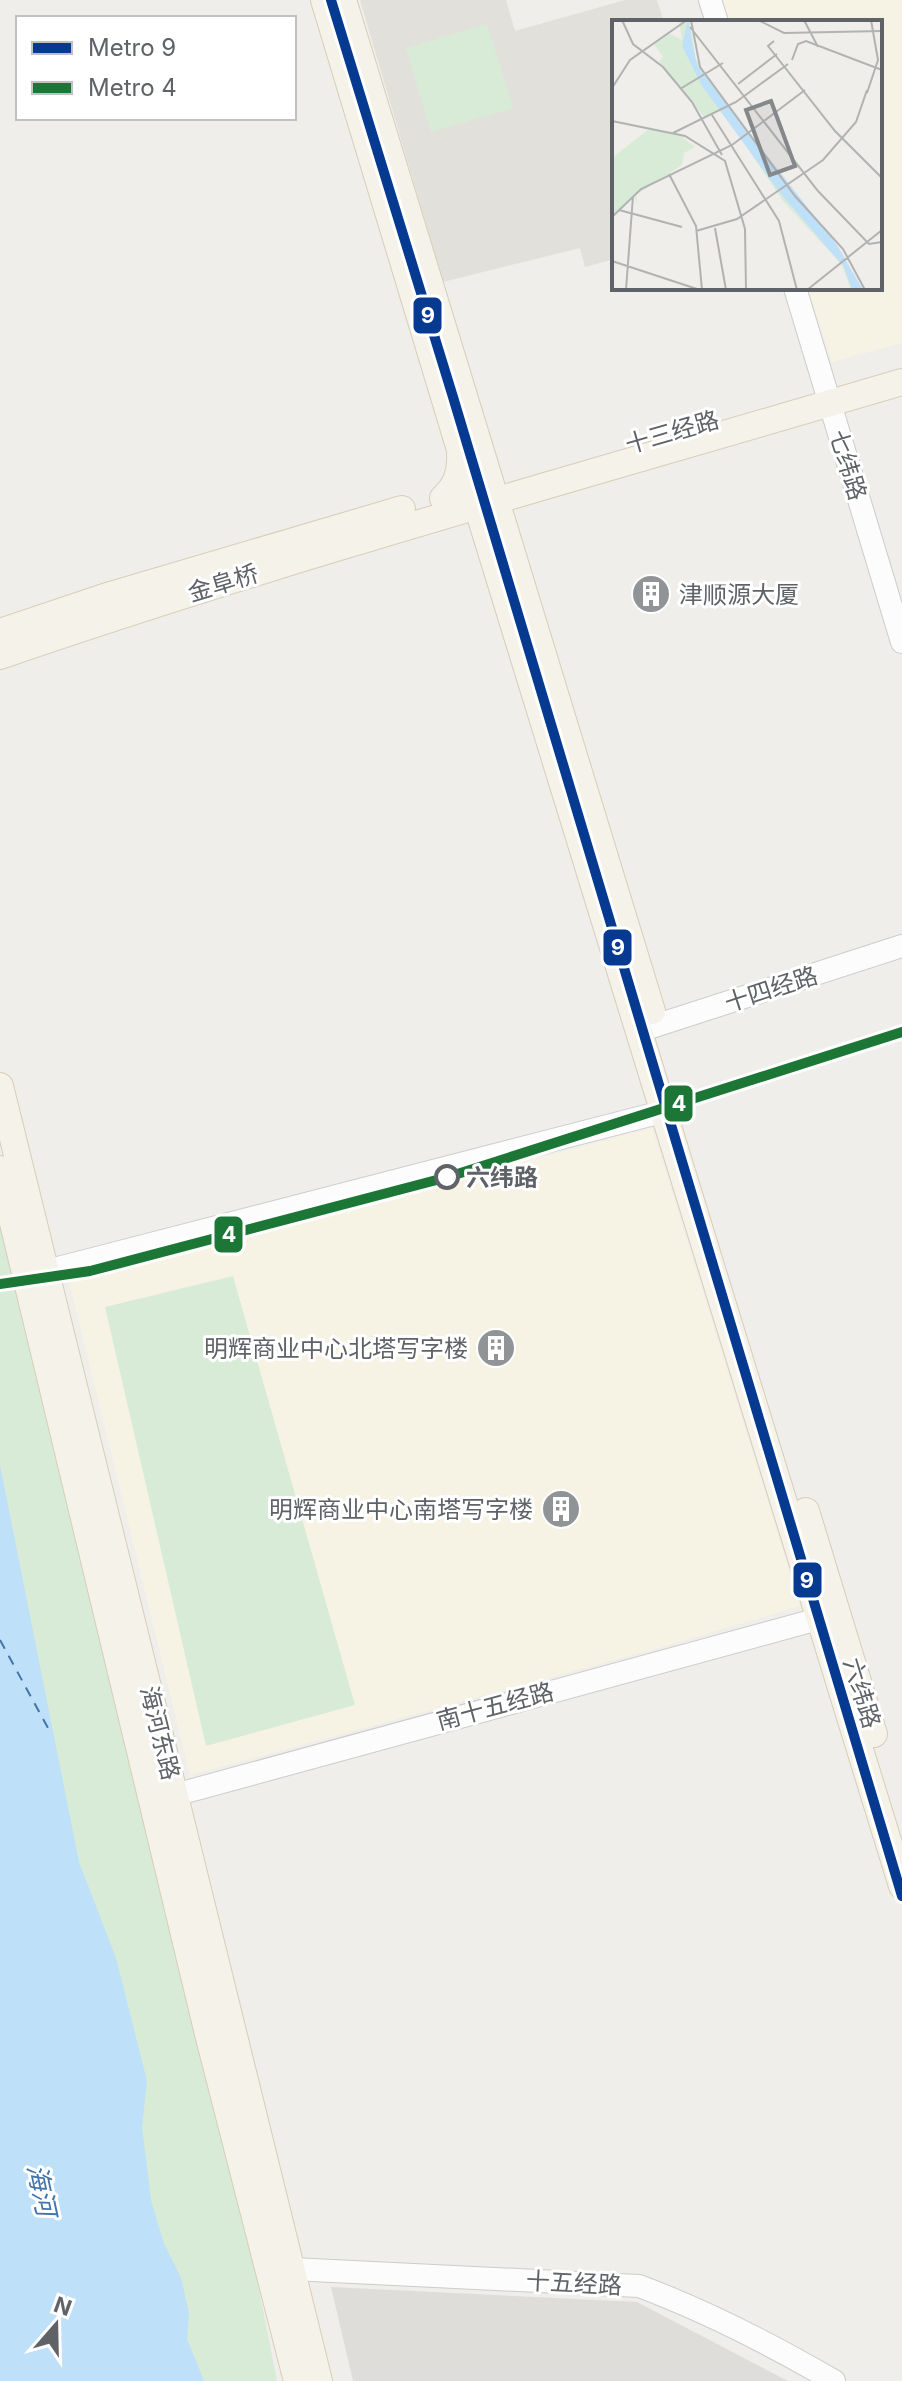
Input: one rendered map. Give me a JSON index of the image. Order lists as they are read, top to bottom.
{
  "streets": {
    "main road": [
      "十三经路",
      "金阜桥",
      "六纬路",
      "海河东路"
    ],
    "street": [
      "七纬路",
      "十四经路",
      "南十五经路",
      "十五经路"
    ]
  },
  "crossings": [
    ["十三经路", "七纬路"],
    ["十三经路", "金阜桥"],
    ["十三经路", "六纬路"],
    ["十四经路", "六纬路"],
    ["六纬路", "南十五经路"],
    ["南十五经路", "海河东路"],
    ["海河东路", "十五经路"]
  ],
  "water": ["海河"],
  "places": {
    "building": ["津顺源大厦", "明辉商业中心北塔写字楼", "明辉商业中心南塔写字楼"],
    "other": ["六纬路"]
  },
  "lines": ["metro line 9", "metro line 4"],
  "legend": ["Metro 9", "Metro 4"],
  "north": "top"
}
